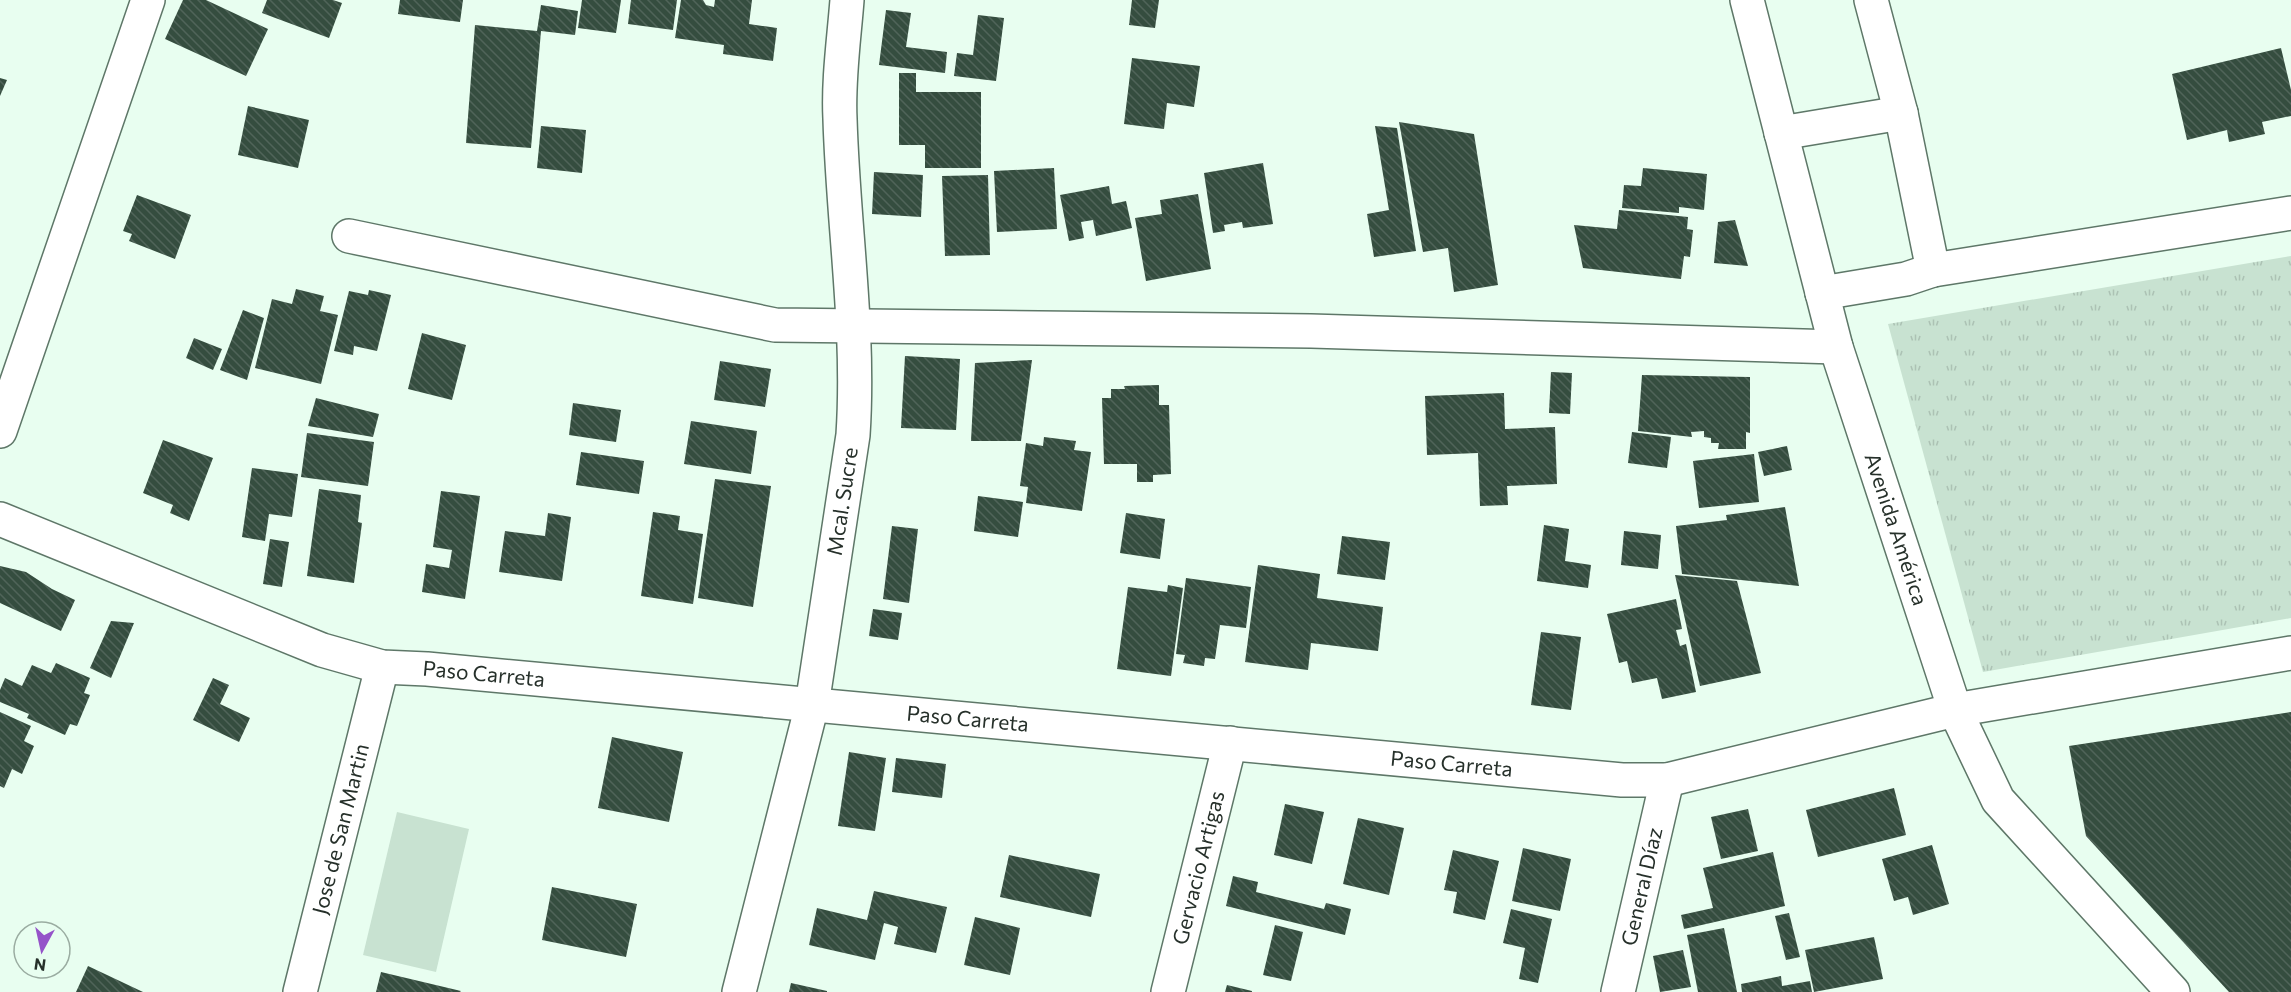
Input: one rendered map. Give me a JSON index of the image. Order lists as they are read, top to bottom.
{
  "streets": {
    "street": [
      "Mcal. Sucre",
      "Avenida América",
      "Paso Carreta",
      "Jose de San Martin",
      "Gervacio Artigas",
      "General Díaz"
    ]
  },
  "crossings": [
    ["Mcal. Sucre", "Paso Carreta"],
    ["Avenida América", "Paso Carreta"],
    ["Paso Carreta", "Jose de San Martin"],
    ["Paso Carreta", "Gervacio Artigas"],
    ["Paso Carreta", "General Díaz"]
  ],
  "north": "bottom"
}
